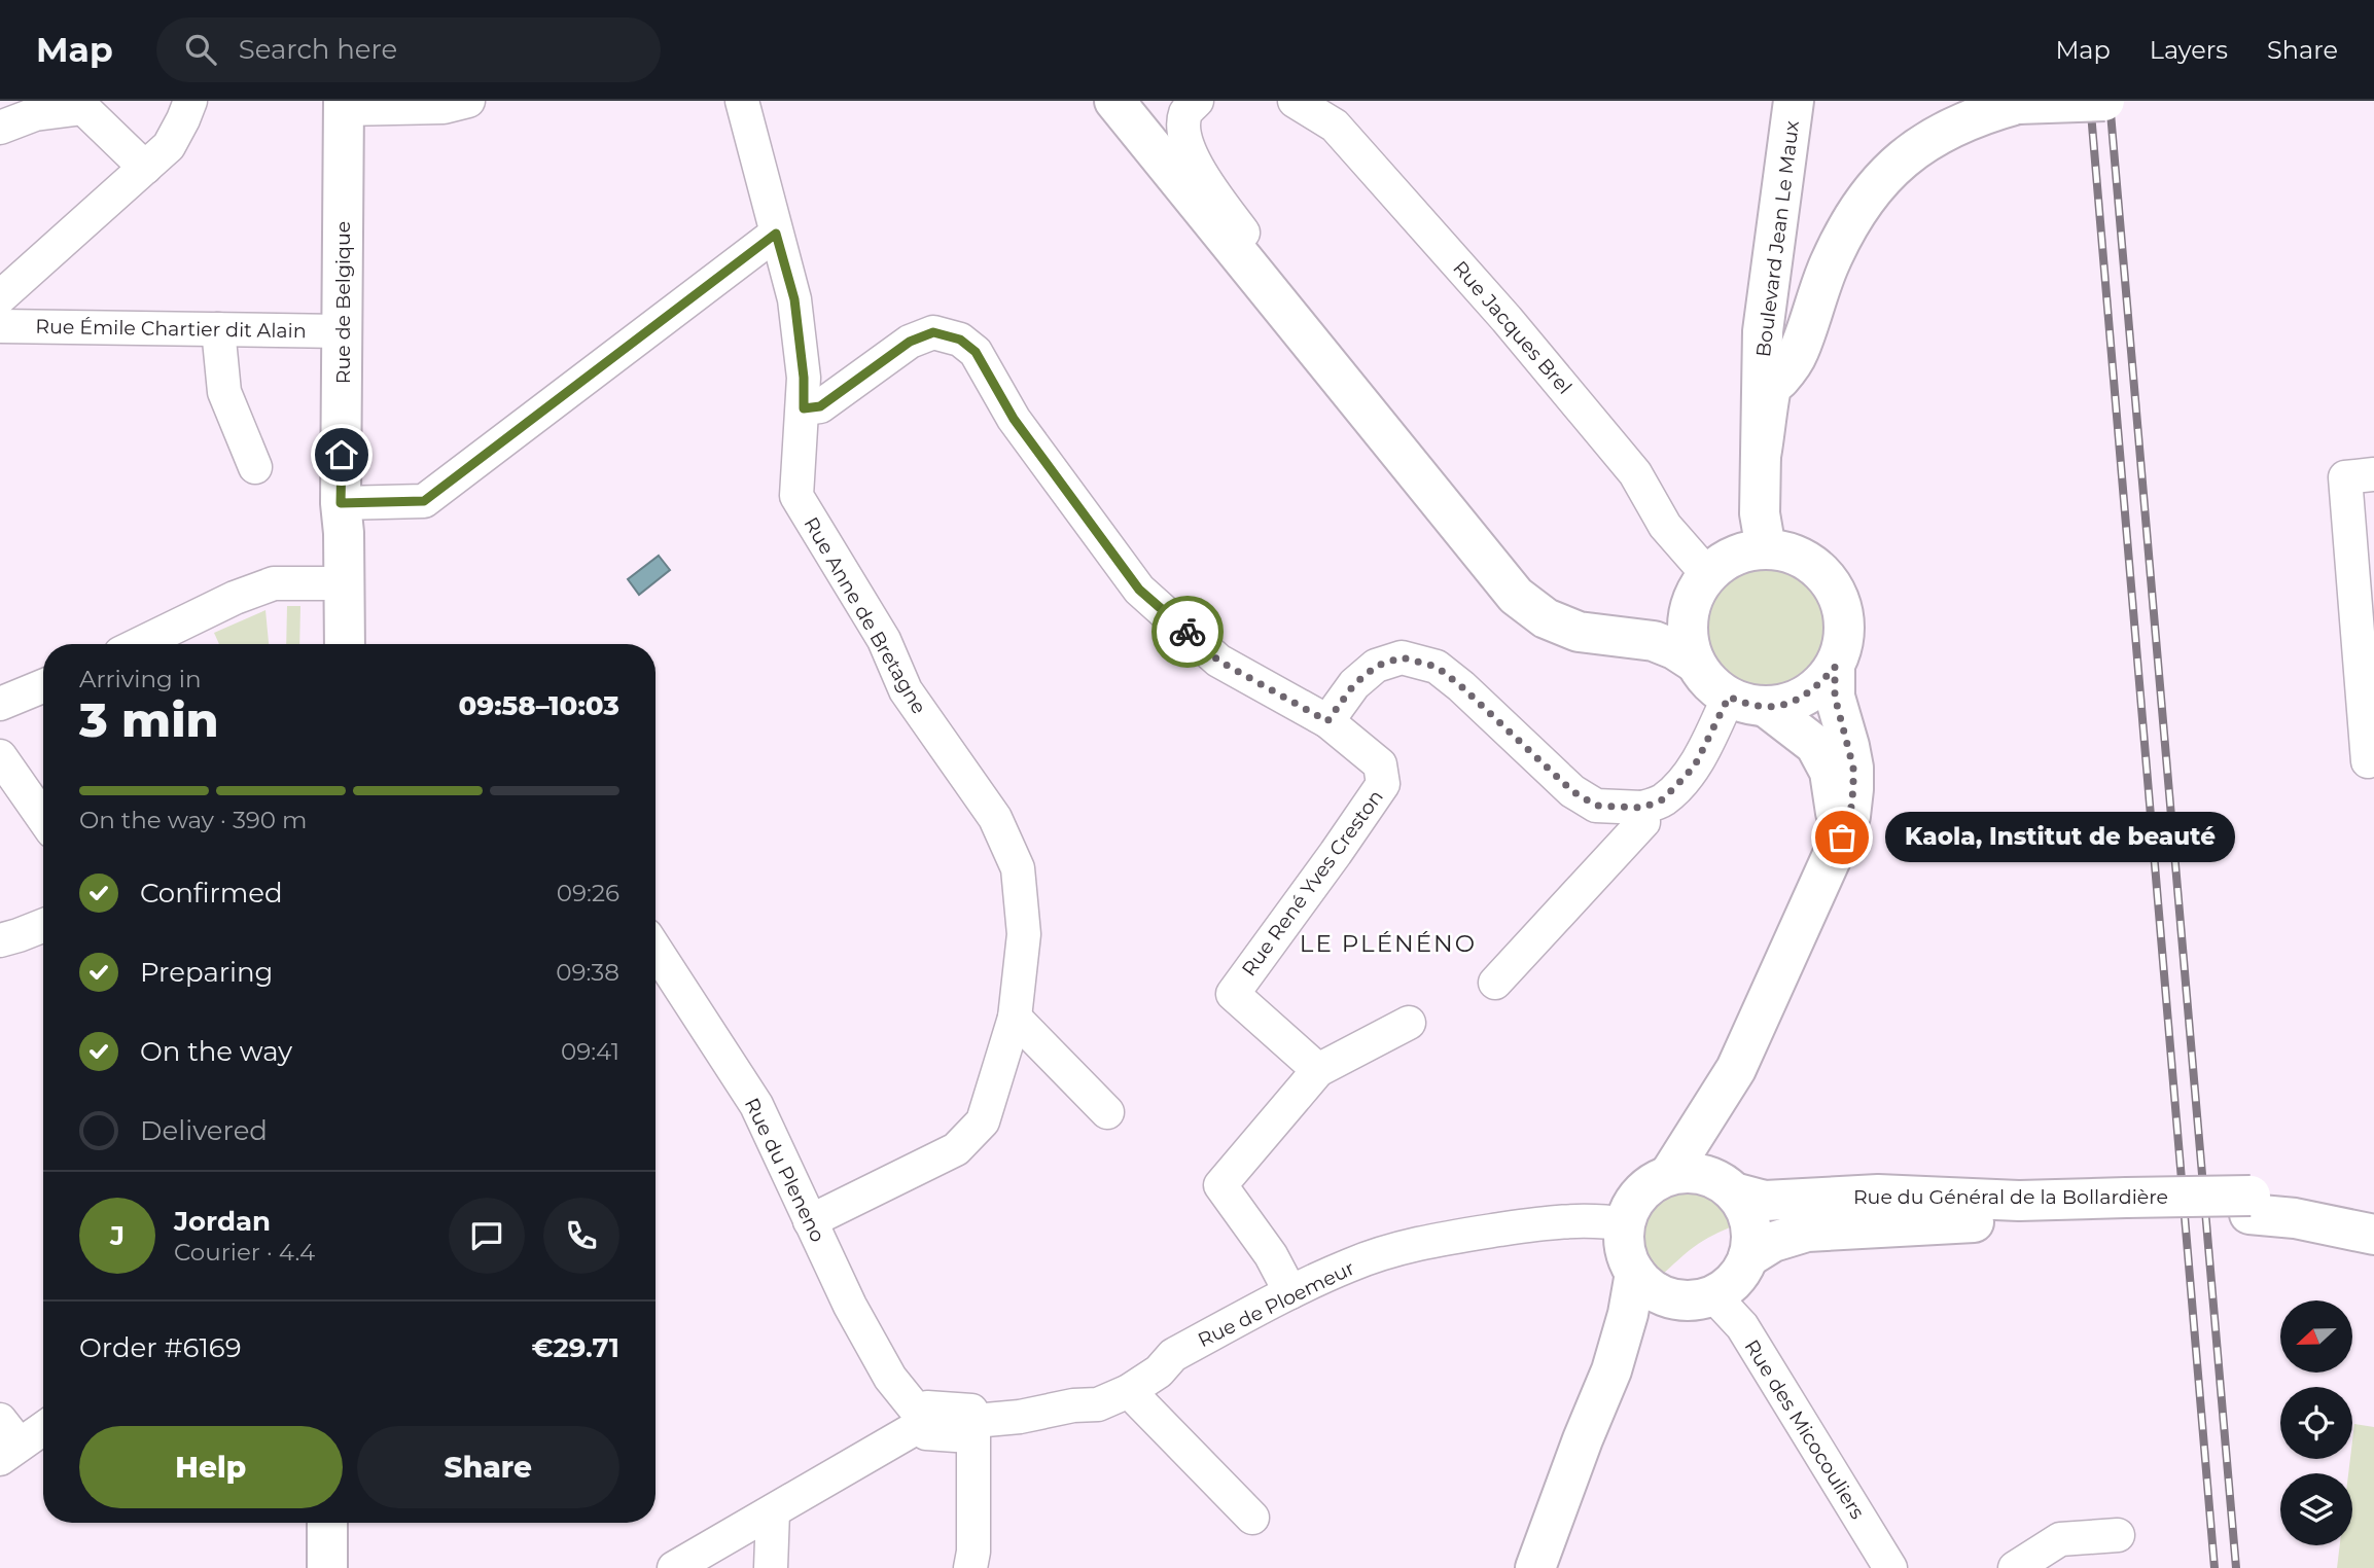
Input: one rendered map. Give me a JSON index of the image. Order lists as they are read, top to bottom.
{
  "streets": {
    "main road": ["Boulevard Jean Le Maux", "Rue de Belgique", "Rue du Général de la Bollardière"],
    "street": [
      "Rue Jacques Brel",
      "Rue Émile Chartier dit Alain",
      "Rue Anne de Bretagne",
      "Rue René Yves Creston",
      "Rue du Pleneno",
      "Rue de Ploemeur",
      "Rue des Micocouliers"
    ]
  },
  "crossings": [
    ["Boulevard Jean Le Maux", "Rue Jacques Brel"],
    ["Rue de Belgique", "Rue Émile Chartier dit Alain"],
    ["Rue Anne de Bretagne", "Rue du Pleneno"],
    ["Rue du Pleneno", "Rue de Ploemeur"],
    ["Rue du Général de la Bollardière", "Rue de Ploemeur"],
    ["Rue du Général de la Bollardière", "Rue des Micocouliers"],
    ["Rue de Ploemeur", "Rue des Micocouliers"]
  ],
  "districts": ["LE PLÉNÉNO"],
  "places": ["Kaola, Institut de beauté"],
  "north": "left",
  "page": {
    "header": "Map",
    "search": "Search here",
    "nav": ["Map", "Layers", "Share"],
    "heading": ["3 min", "Arriving in", "09:58–10:03"],
    "panel": [
      "Jordan",
      "Courier · 4.4",
      "Order #6169",
      "€29.71"
    ],
    "bar": "On the way · 390 m",
    "bubble": "Kaola, Institut de beauté",
    "list": [
      ["Confirmed", "09:26"],
      ["Preparing", "09:38"],
      ["On the way", "09:41"],
      "Delivered"
    ],
    "round": "J",
    "buttons": ["Help", "Share"]
  }
}
